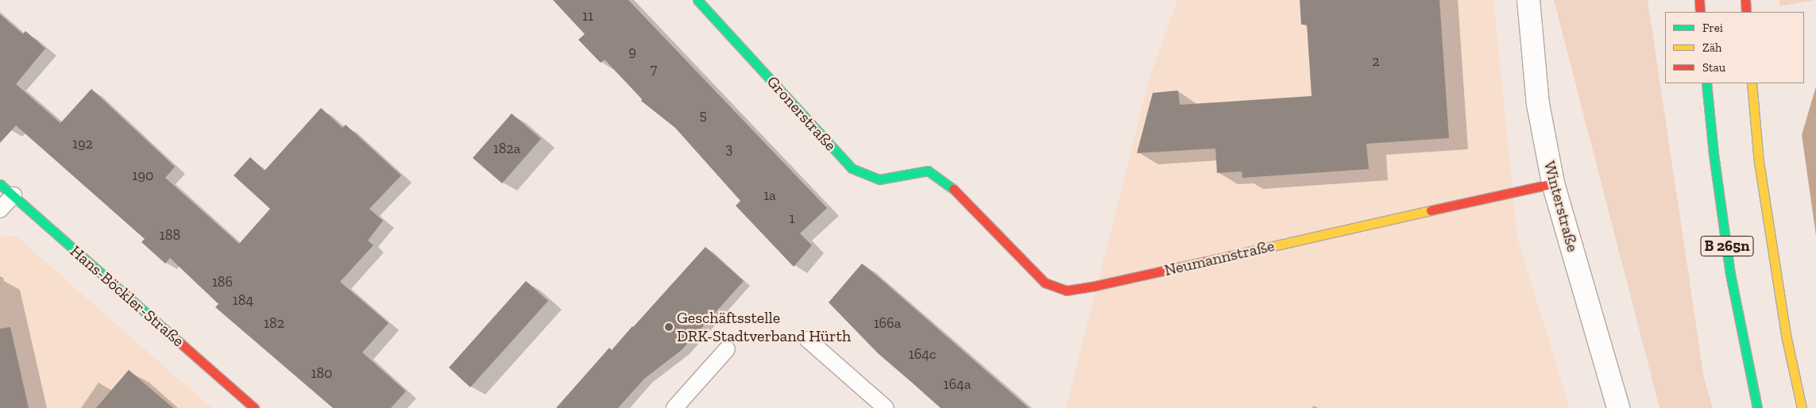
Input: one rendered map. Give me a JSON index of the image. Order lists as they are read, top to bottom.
{
  "streets": {
    "street": [
      "Gronerstraße",
      "Winterstraße",
      "B 265n",
      "Neumannstraße",
      "Hans-Böckler-Straße"
    ]
  },
  "crossings": [
    ["Gronerstraße", "Neumannstraße"],
    ["Winterstraße", "Neumannstraße"]
  ],
  "places": ["Geschäftsstelle DRK-Stadtverband Hürth"],
  "house_numbers": [
    "11",
    "9",
    "2",
    "7",
    "5",
    "192",
    "182a",
    "3",
    "190",
    "1a",
    "1",
    "188",
    "186",
    "184",
    "182",
    "166a",
    "164c",
    "180",
    "164a"
  ],
  "legend": ["Frei", "Zäh", "Stau"]
}
